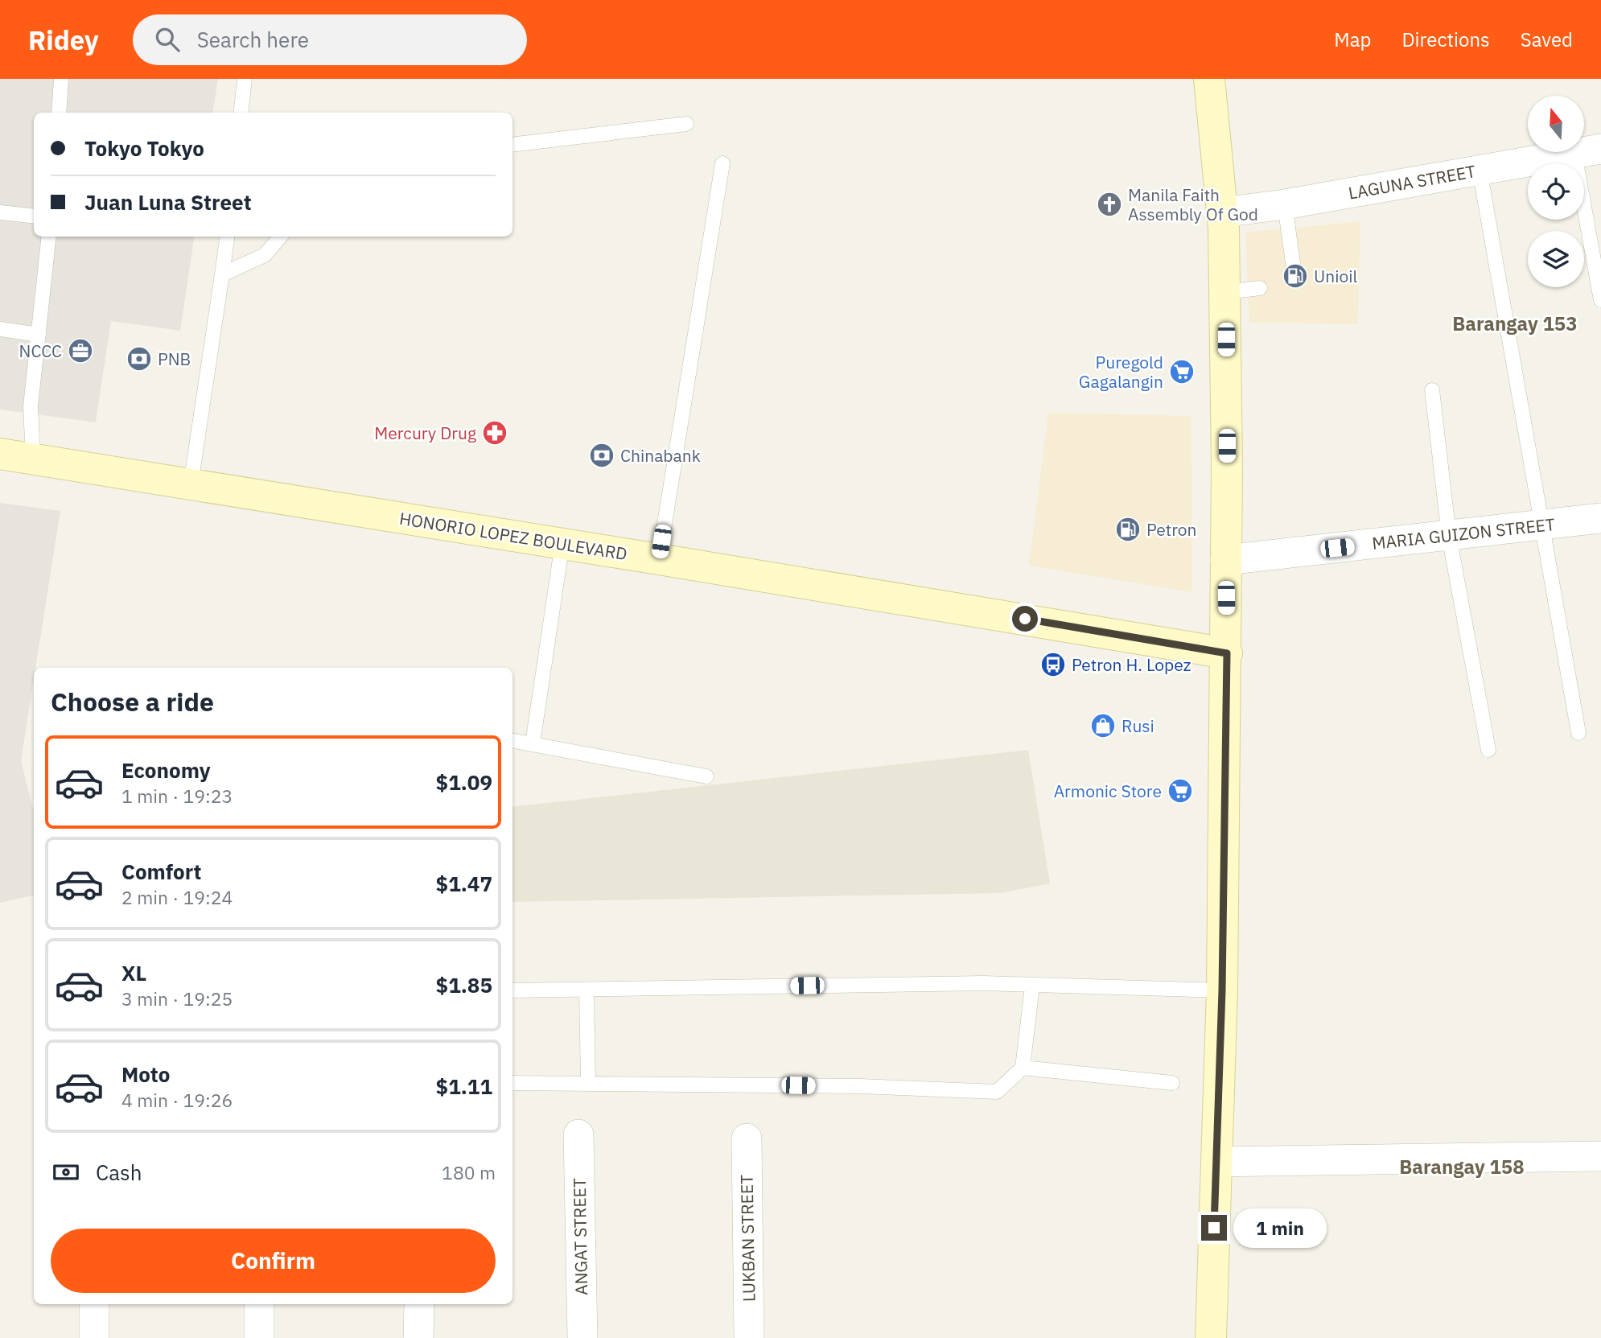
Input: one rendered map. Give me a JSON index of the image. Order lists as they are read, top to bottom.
{
  "streets": {
    "main road": ["HONORIO LOPEZ BOULEVARD"],
    "street": [
      "LAGUNA STREET",
      "MARIA GUIZON STREET",
      "ANGAT STREET",
      "LUKBAN STREET"
    ]
  },
  "districts": ["Barangay 153", "Barangay 158"],
  "places": {
    "church": ["Manila Faith Assembly Of God"],
    "fuel station": ["Unioil", "Petron"],
    "office": ["NCCC"],
    "bank": ["PNB", "Chinabank"],
    "supermarket": ["Puregold Gagalangin", "Armonic Store"],
    "pharmacy": ["Mercury Drug"],
    "bus stop": ["Petron H. Lopez"],
    "shop": ["Rusi"]
  },
  "north": "top",
  "page": {
    "header": "Ridey",
    "search": "Search here",
    "nav": ["Map", "Directions", "Saved"],
    "banner": ["Tokyo Tokyo", "Juan Luna Street"],
    "heading": "Choose a ride",
    "list": [
      {
        "name": "Economy",
        "note": "1 min · 19:23",
        "value": "$1.09"
      },
      {
        "name": "Comfort",
        "note": "2 min · 19:24",
        "value": "$1.47"
      },
      {
        "name": "XL",
        "note": "3 min · 19:25",
        "value": "$1.85"
      },
      {
        "name": "Moto",
        "note": "4 min · 19:26",
        "value": "$1.11"
      }
    ],
    "pay": ["Cash", "180 m"],
    "bubble": "1 min",
    "buttons": "Confirm"
  }
}
